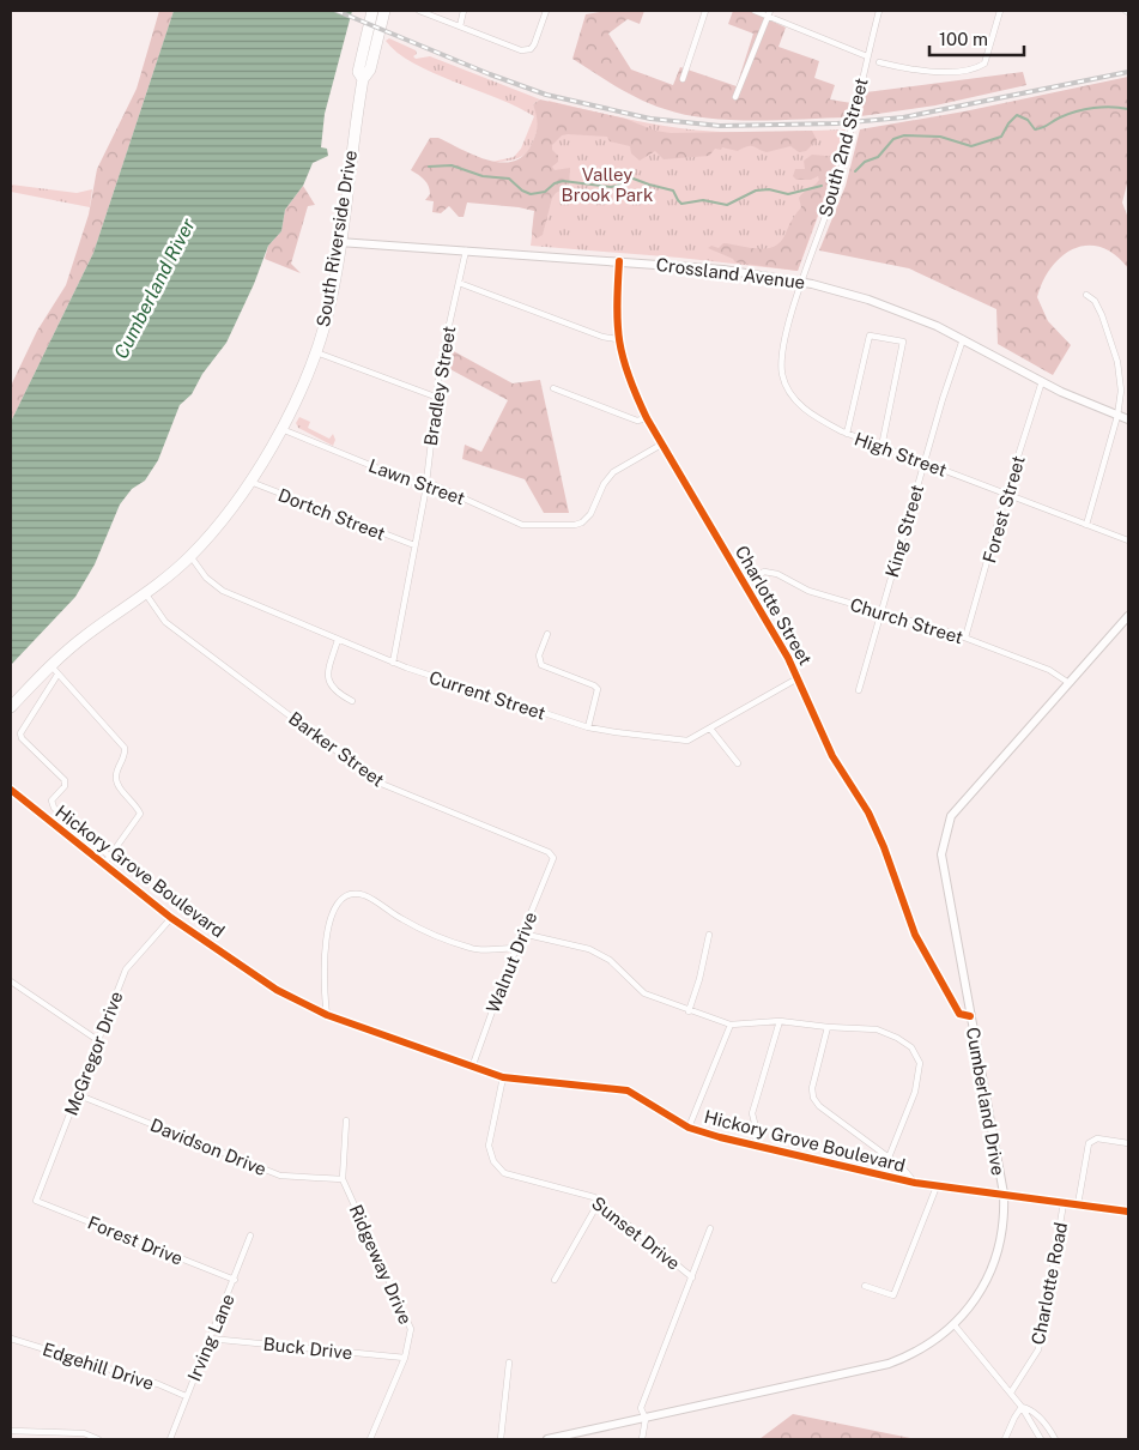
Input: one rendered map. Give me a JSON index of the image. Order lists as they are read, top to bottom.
{
  "streets": {
    "highway": ["South Riverside Drive"],
    "main road": ["Crossland Avenue", "Hickory Grove Boulevard", "Cumberland Drive"],
    "street": [
      "South 2nd Street",
      "Bradley Street",
      "High Street",
      "Lawn Street",
      "Forest Street",
      "Dortch Street",
      "King Street",
      "Charlotte Street",
      "Church Street",
      "Current Street",
      "Barker Street",
      "Walnut Drive",
      "McGregor Drive",
      "Davidson Drive",
      "Sunset Drive",
      "Forest Drive",
      "Ridgeway Drive",
      "Charlotte Road",
      "Irving Lane",
      "Buck Drive",
      "Edgehill Drive"
    ]
  },
  "crossings": [
    ["South 2nd Street", "Crossland Avenue"],
    ["South 2nd Street", "High Street"],
    ["South Riverside Drive", "Crossland Avenue"],
    ["South Riverside Drive", "Lawn Street"],
    ["South Riverside Drive", "Dortch Street"],
    ["South Riverside Drive", "Current Street"],
    ["South Riverside Drive", "Barker Street"],
    ["Crossland Avenue", "Bradley Street"],
    ["Crossland Avenue", "High Street"],
    ["Crossland Avenue", "Forest Street"],
    ["Crossland Avenue", "King Street"],
    ["Crossland Avenue", "Charlotte Street"],
    ["Bradley Street", "Lawn Street"],
    ["Bradley Street", "Dortch Street"],
    ["Bradley Street", "Current Street"],
    ["High Street", "Forest Street"],
    ["High Street", "King Street"],
    ["Lawn Street", "Charlotte Street"],
    ["Forest Street", "Church Street"],
    ["King Street", "Church Street"],
    ["Charlotte Street", "Church Street"],
    ["Charlotte Street", "Current Street"],
    ["Charlotte Street", "Cumberland Drive"],
    ["Church Street", "Cumberland Drive"],
    ["Barker Street", "Walnut Drive"],
    ["Hickory Grove Boulevard", "Walnut Drive"],
    ["Hickory Grove Boulevard", "McGregor Drive"],
    ["Hickory Grove Boulevard", "Cumberland Drive"],
    ["Hickory Grove Boulevard", "Sunset Drive"],
    ["Hickory Grove Boulevard", "Charlotte Road"],
    ["McGregor Drive", "Davidson Drive"],
    ["McGregor Drive", "Forest Drive"],
    ["Davidson Drive", "Ridgeway Drive"],
    ["Forest Drive", "Irving Lane"],
    ["Ridgeway Drive", "Buck Drive"],
    ["Irving Lane", "Buck Drive"],
    ["Irving Lane", "Edgehill Drive"]
  ],
  "water": ["Cumberland River"],
  "parks": ["Valley Brook Park"],
  "scale_bar": "100 m"
}
